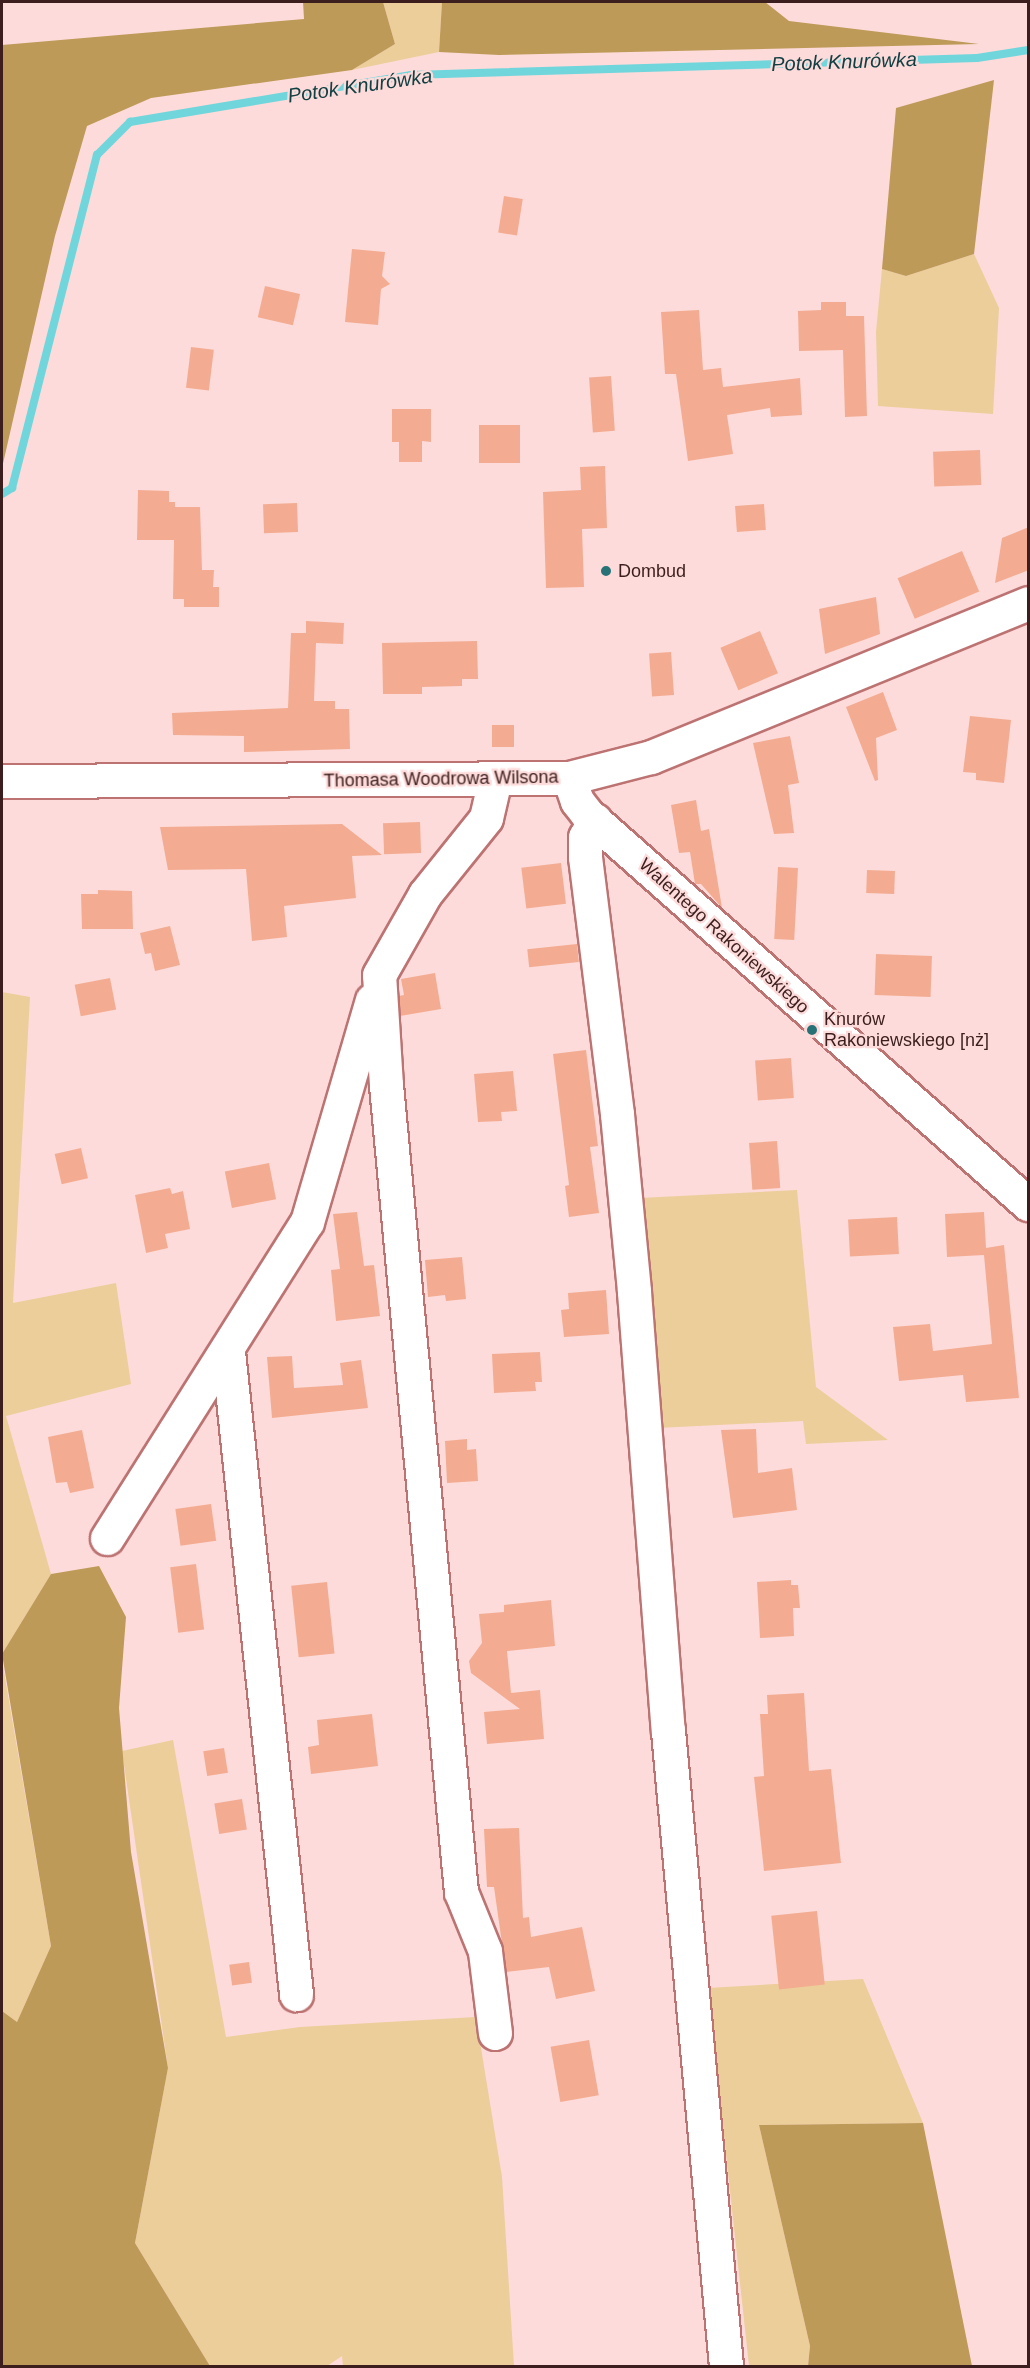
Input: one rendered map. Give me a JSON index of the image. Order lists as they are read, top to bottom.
{
  "streets": {
    "street": ["Thomasa Woodrowa Wilsona", "Walentego Rakoniewskiego"]
  },
  "crossings": [
    ["Thomasa Woodrowa Wilsona", "Walentego Rakoniewskiego"]
  ],
  "water": ["Potok Knurówka"],
  "places": ["Dombud", "Knurów Rakoniewskiego [nż]"]
}
